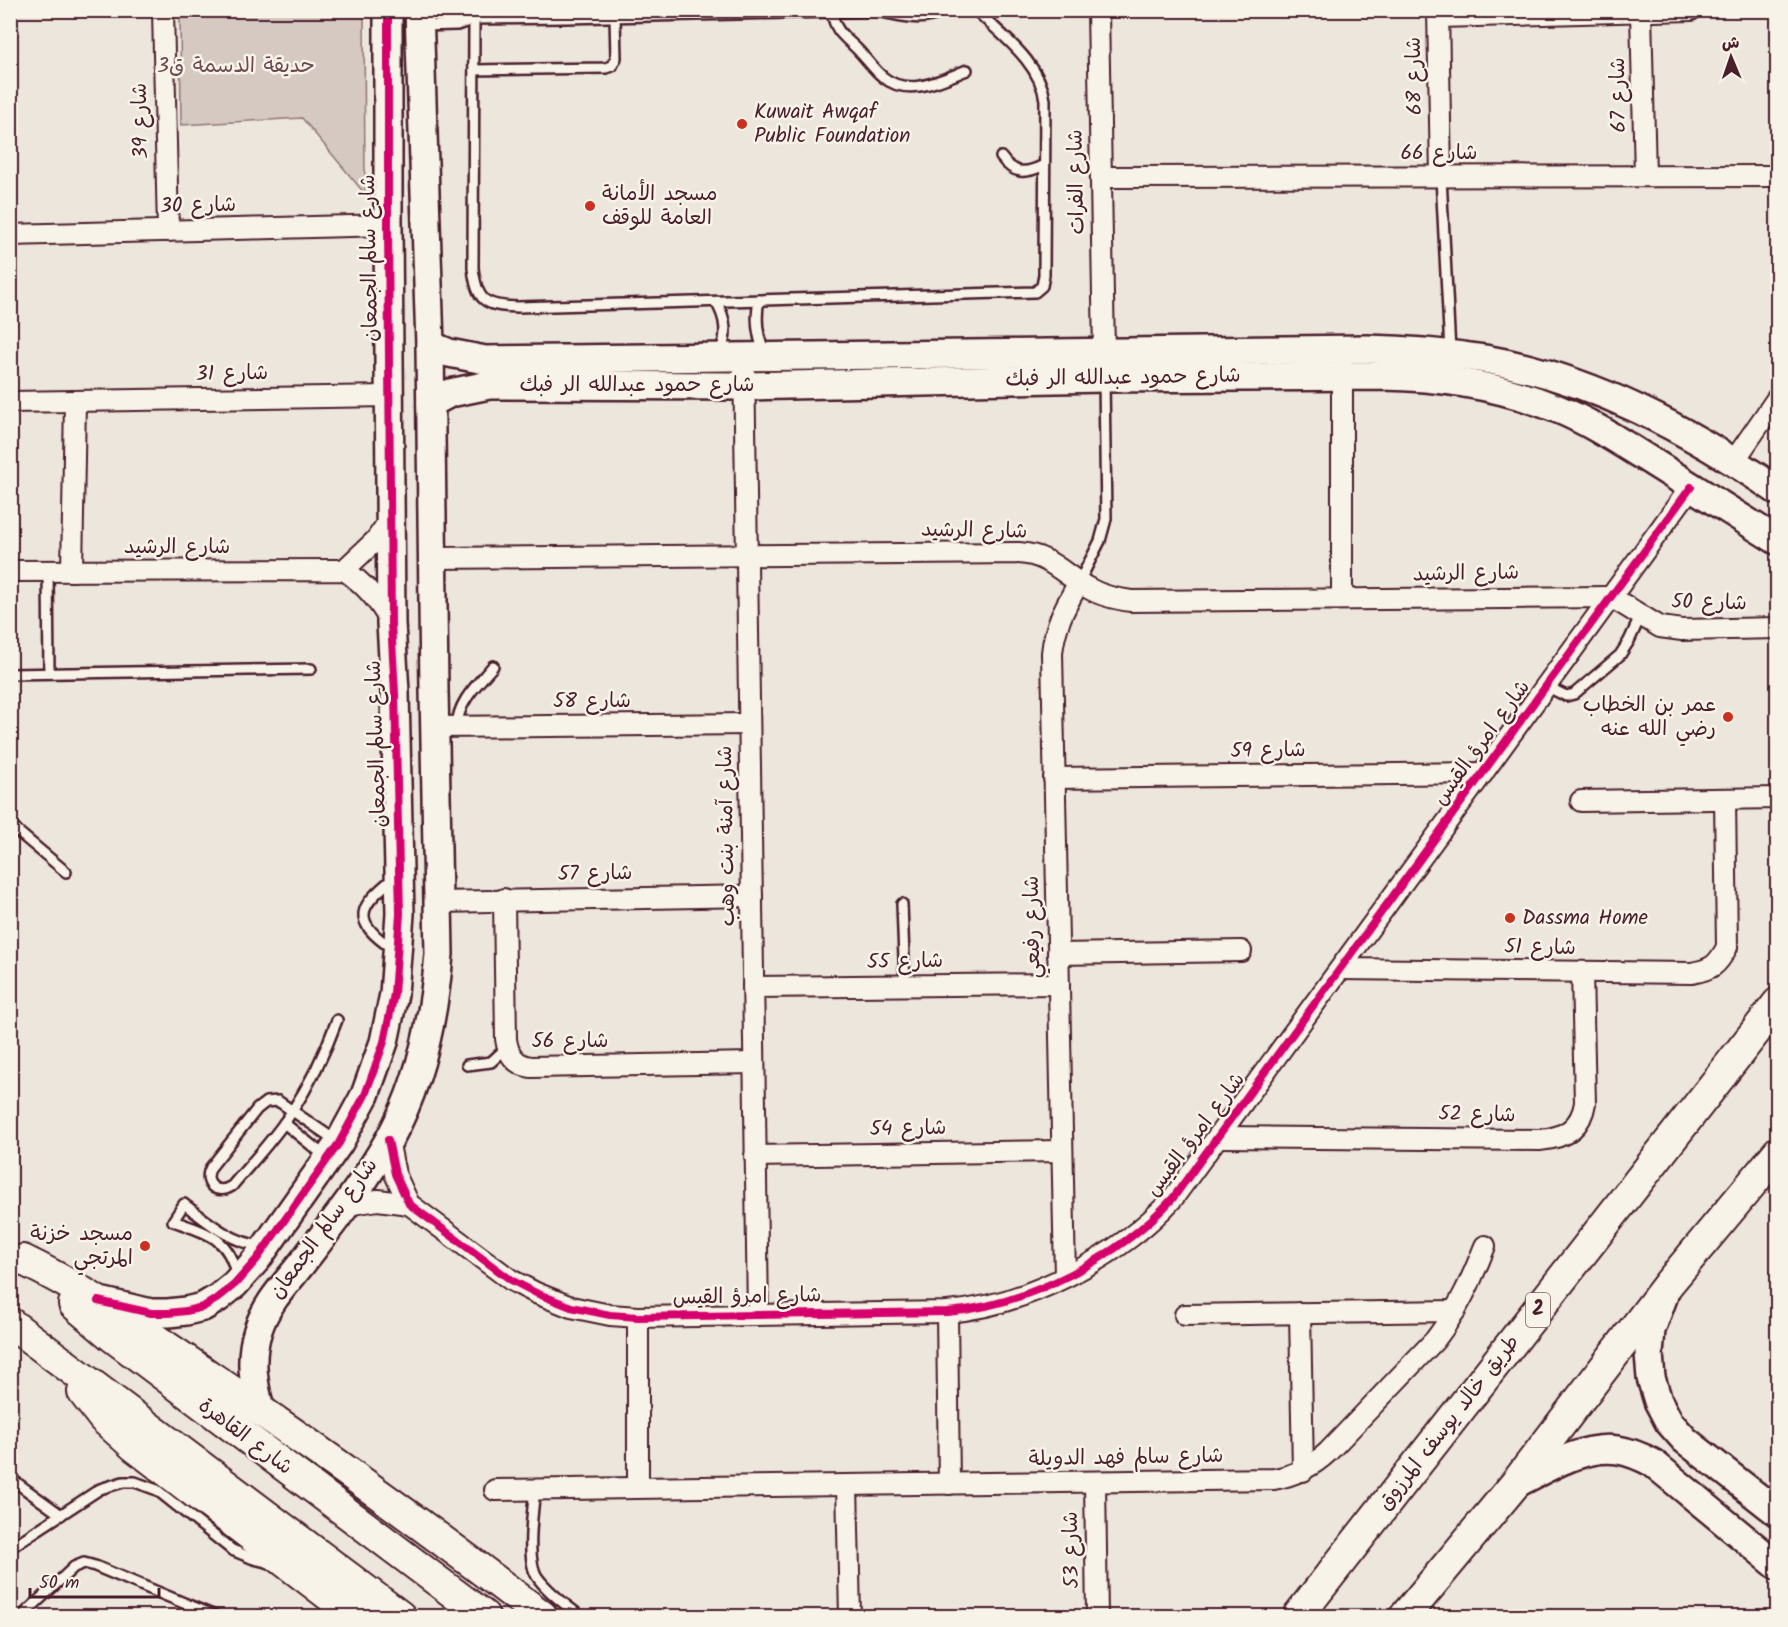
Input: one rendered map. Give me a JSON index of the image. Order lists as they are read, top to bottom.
{
  "streets": {
    "main road": ["2", "طريق خالد يوسف المرزوق", "شارع القاهرة"],
    "street": [
      "شارع 68",
      "شارع 67",
      "شارع 39",
      "شارع 66",
      "شارع الفرات",
      "شارع 30",
      "شارع سالم الجمعان",
      "شارع 31",
      "شارع حمود عبدالله الر فبك",
      "شارع الرشيد",
      "شارع 50",
      "شارع 58",
      "شارع امرؤ القيس",
      "شارع 59",
      "شارع آمنة بنت وهب",
      "شارع 57",
      "شارع رفيعي",
      "شارع 51",
      "شارع 55",
      "شارع 56",
      "شارع 52",
      "شارع 54",
      "شارع سالم فهد الدويلة",
      "شارع 53"
    ]
  },
  "crossings": [
    ["شارع 68", "شارع 66"],
    ["شارع 67", "شارع 66"],
    ["شارع 39", "شارع 30"],
    ["شارع 66", "شارع الفرات"],
    ["شارع الفرات", "شارع حمود عبدالله الر فبك"],
    ["شارع 30", "شارع سالم الجمعان"],
    ["شارع سالم الجمعان", "شارع 31"],
    ["شارع سالم الجمعان", "شارع حمود عبدالله الر فبك"],
    ["شارع سالم الجمعان", "شارع الرشيد"],
    ["شارع سالم الجمعان", "شارع 58"],
    ["شارع سالم الجمعان", "شارع امرؤ القيس"],
    ["شارع سالم الجمعان", "شارع 57"],
    ["شارع حمود عبدالله الر فبك", "شارع امرؤ القيس"],
    ["شارع حمود عبدالله الر فبك", "شارع آمنة بنت وهب"],
    ["شارع الرشيد", "شارع 50"],
    ["شارع الرشيد", "شارع امرؤ القيس"],
    ["شارع الرشيد", "شارع آمنة بنت وهب"],
    ["شارع الرشيد", "شارع رفيعي"],
    ["شارع 50", "شارع امرؤ القيس"],
    ["شارع 58", "شارع آمنة بنت وهب"],
    ["شارع امرؤ القيس", "شارع 59"],
    ["شارع امرؤ القيس", "شارع آمنة بنت وهب"],
    ["شارع امرؤ القيس", "شارع رفيعي"],
    ["شارع امرؤ القيس", "شارع 51"],
    ["شارع امرؤ القيس", "شارع 52"],
    ["شارع 59", "شارع رفيعي"],
    ["شارع آمنة بنت وهب", "شارع 57"],
    ["شارع آمنة بنت وهب", "شارع 55"],
    ["شارع آمنة بنت وهب", "شارع 56"],
    ["شارع آمنة بنت وهب", "شارع 54"],
    ["شارع 57", "شارع 56"],
    ["شارع رفيعي", "شارع 55"],
    ["شارع رفيعي", "شارع 54"],
    ["شارع 51", "شارع 52"],
    ["شارع سالم فهد الدويلة", "شارع 53"]
  ],
  "parks": ["حديقة الدسمة ق3"],
  "places": [
    "Kuwait Awqaf Public Foundation",
    "مسجد الأمانة العامة للوقف",
    "عمر بن الخطاب رضي الله عنه",
    "Dassma Home",
    "مسجد خزنة المرتجي"
  ],
  "scale_bar": "50 m",
  "north": "top"
}
